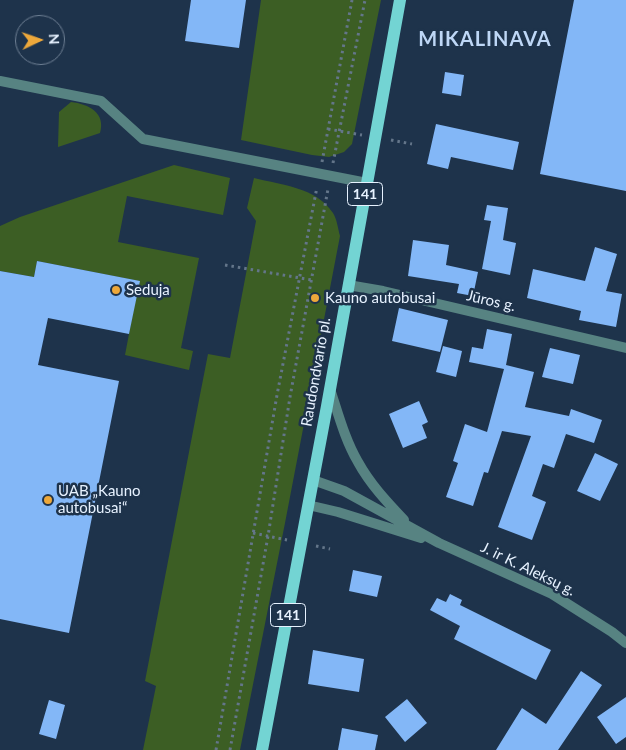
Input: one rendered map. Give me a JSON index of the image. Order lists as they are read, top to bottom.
{
  "streets": {
    "main road": ["141", "Raudondvario pl."],
    "street": ["Jūros g.", "J. ir K. Aleksų g."]
  },
  "crossings": [
    ["Jūros g.", "Raudondvario pl."],
    ["Raudondvario pl.", "J. ir K. Aleksų g."]
  ],
  "districts": ["MIKALINAVA"],
  "places": ["Seduja", "Kauno autobusai", "UAB „Kauno autobusai“"],
  "north": "right"
}
